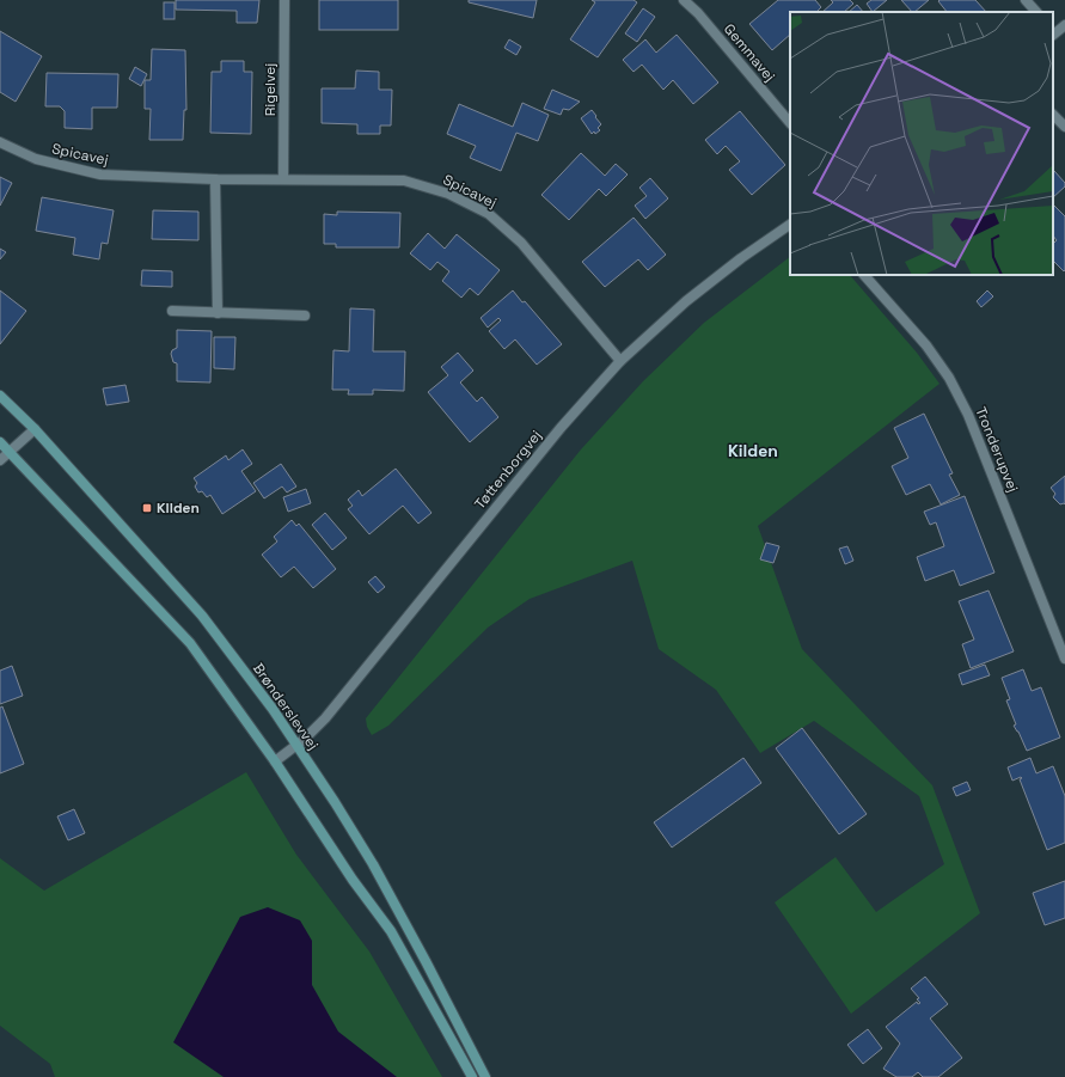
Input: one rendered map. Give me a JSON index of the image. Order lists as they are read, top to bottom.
{
  "streets": {
    "main road": ["Brønderslevvej"],
    "street": [
      "Gemmavej",
      "Rigelvej",
      "Spicavej",
      "Tronderupvej",
      "Tøttenborgvej"
    ]
  },
  "crossings": [
    ["Rigelvej", "Spicavej"],
    ["Spicavej", "Tøttenborgvej"],
    ["Tøttenborgvej", "Brønderslevvej"]
  ],
  "districts": ["Kilden"],
  "places": {
    "transit": ["Kilden"]
  }
}
